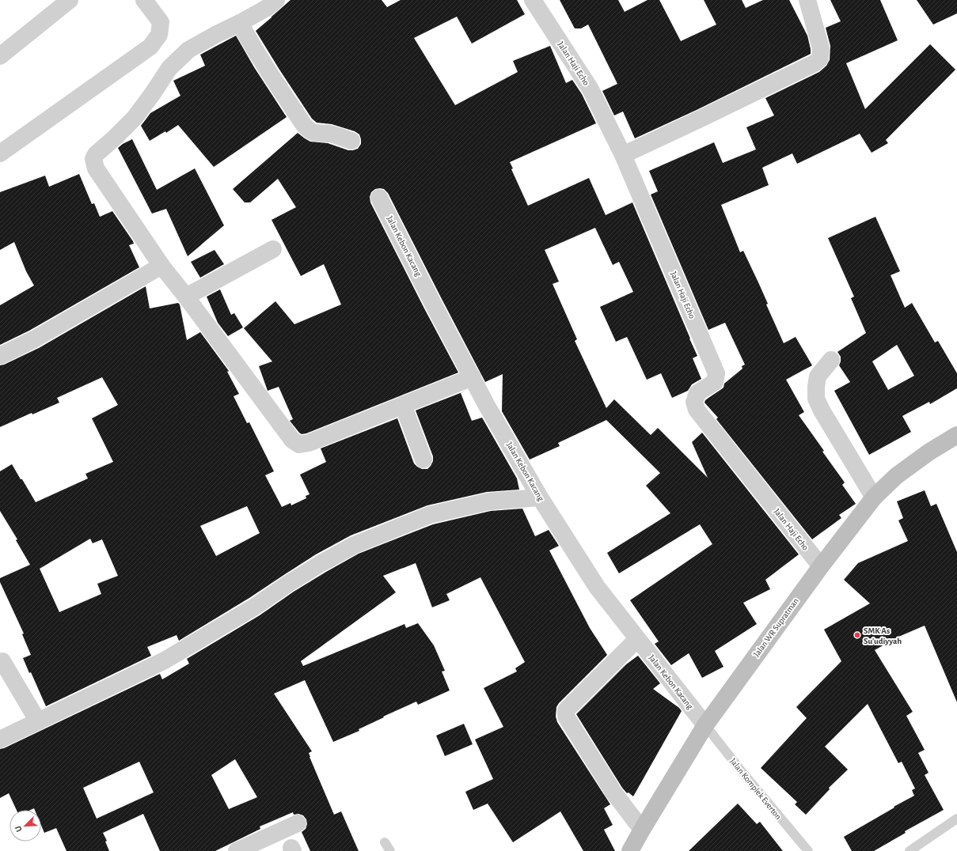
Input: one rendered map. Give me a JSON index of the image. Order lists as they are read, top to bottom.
{
  "streets": {
    "main road": ["Jalan WR Supratman"],
    "street": ["Jalan Haji Echo", "Jalan Kebon Kacang"],
    "lane": ["Jalan Komplek Everton"]
  },
  "crossings": [
    ["Jalan Haji Echo", "Jalan WR Supratman"],
    ["Jalan Kebon Kacang", "Jalan WR Supratman"],
    ["Jalan Kebon Kacang", "Jalan Komplek Everton"],
    ["Jalan WR Supratman", "Jalan Komplek Everton"]
  ],
  "places": ["SMK As Su'udiyyah"],
  "north": "bottom left"
}
